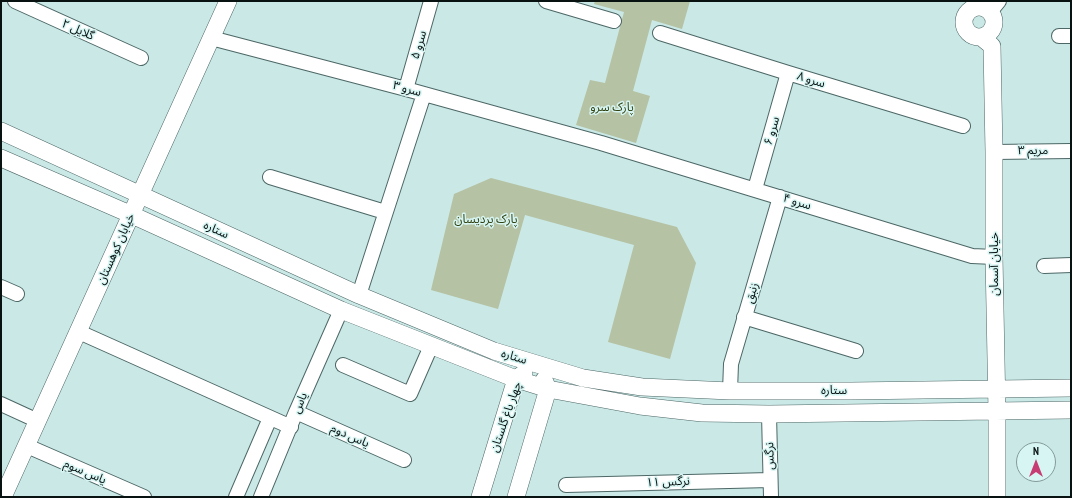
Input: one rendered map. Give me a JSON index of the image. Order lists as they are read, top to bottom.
{
  "streets": {
    "street": [
      "گلایل ۲",
      "سرو ۵",
      "سرو ۸",
      "سرو ۳",
      "سرو ۶",
      "مریم ۳",
      "سرو ۴",
      "ستاره",
      "خیابان کوهستان",
      "خیابان آسمان",
      "زنبق",
      "یاس",
      "چهار باغ گلستان",
      "یاس دوم",
      "نرگس",
      "یاس سوم",
      "نرگس ۱۱"
    ]
  },
  "crossings": [
    ["سرو ۵", "سرو ۳"],
    ["سرو ۸", "سرو ۶"],
    ["سرو ۳", "سرو ۴"],
    ["سرو ۳", "خیابان کوهستان"],
    ["سرو ۶", "سرو ۴"],
    ["مریم ۳", "خیابان آسمان"],
    ["سرو ۴", "خیابان آسمان"],
    ["سرو ۴", "زنبق"],
    ["ستاره", "خیابان کوهستان"],
    ["ستاره", "خیابان آسمان"],
    ["ستاره", "زنبق"],
    ["ستاره", "یاس"],
    ["ستاره", "چهار باغ گلستان"],
    ["ستاره", "نرگس"],
    ["خیابان کوهستان", "یاس سوم"],
    ["یاس", "یاس دوم"],
    ["نرگس", "نرگس ۱۱"]
  ],
  "parks": ["پارک سرو", "پارک پردیسان"],
  "north": "top"
}
